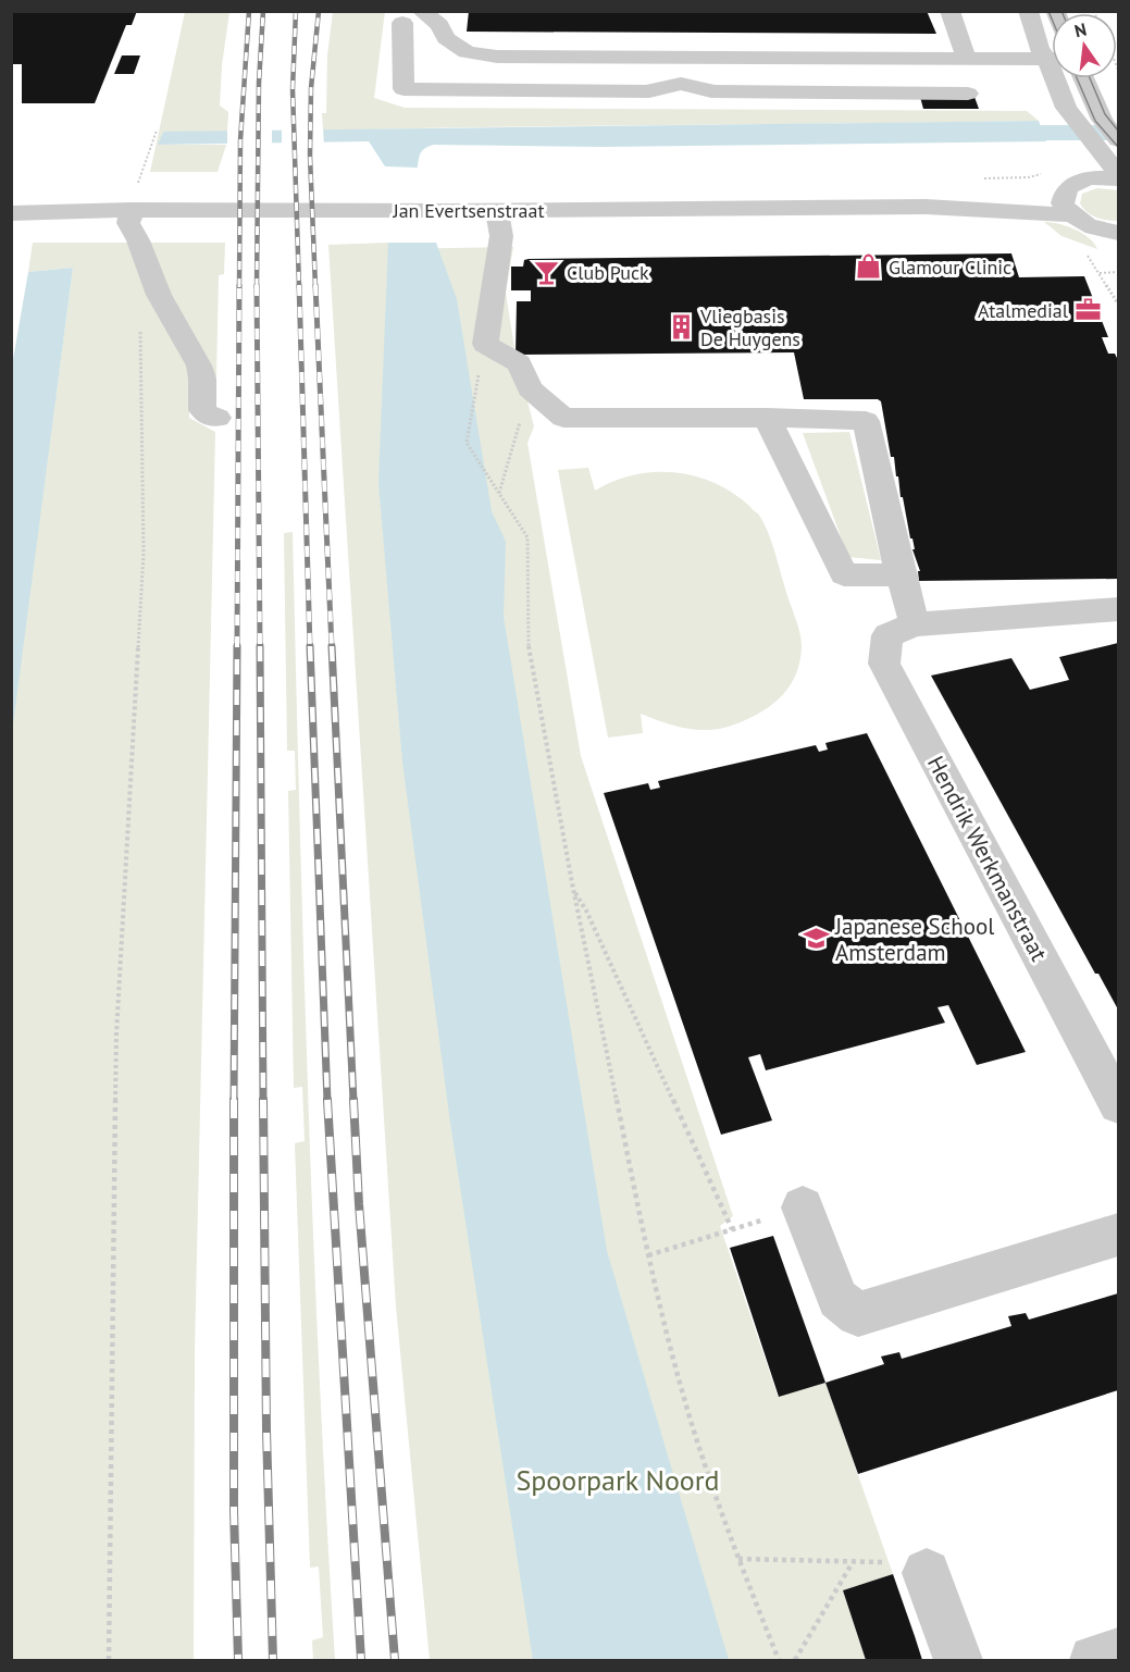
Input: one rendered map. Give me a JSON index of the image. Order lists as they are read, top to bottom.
{
  "streets": {
    "street": ["Jan Evertsenstraat", "Hendrik Werkmanstraat"]
  },
  "parks": ["Spoorpark Noord"],
  "places": {
    "shop": ["Glamour Clinic"],
    "bar": ["Club Puck"],
    "office": ["Atalmedial"],
    "building": ["Vliegbasis De Huygens"],
    "school or university": ["Japanese School Amsterdam"]
  },
  "north": "top"
}
